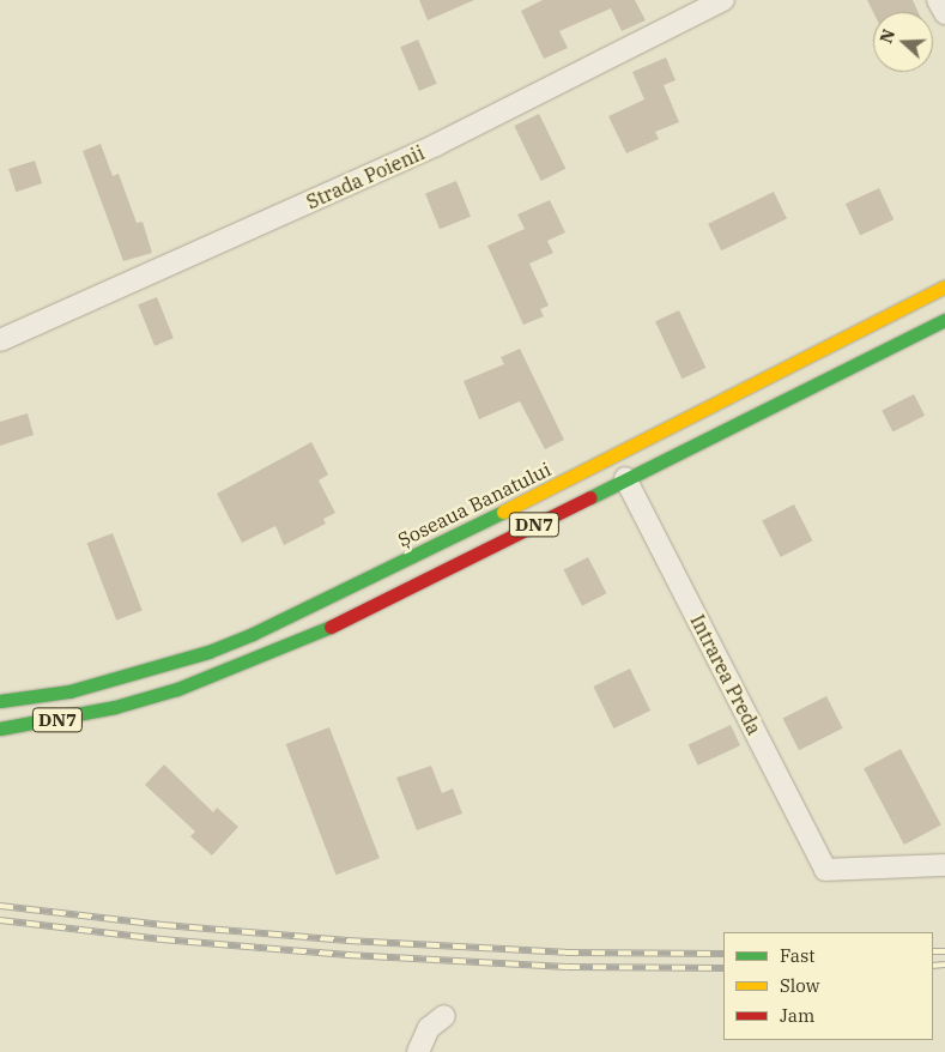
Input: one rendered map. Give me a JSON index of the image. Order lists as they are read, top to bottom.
{
  "streets": {
    "main road": ["Șoseaua Banatului", "DN7"],
    "street": ["Strada Poienii", "Intrarea Preda"]
  },
  "crossings": [
    ["DN7", "Intrarea Preda"]
  ],
  "legend": ["Fast", "Slow", "Jam"],
  "north": "left"
}
